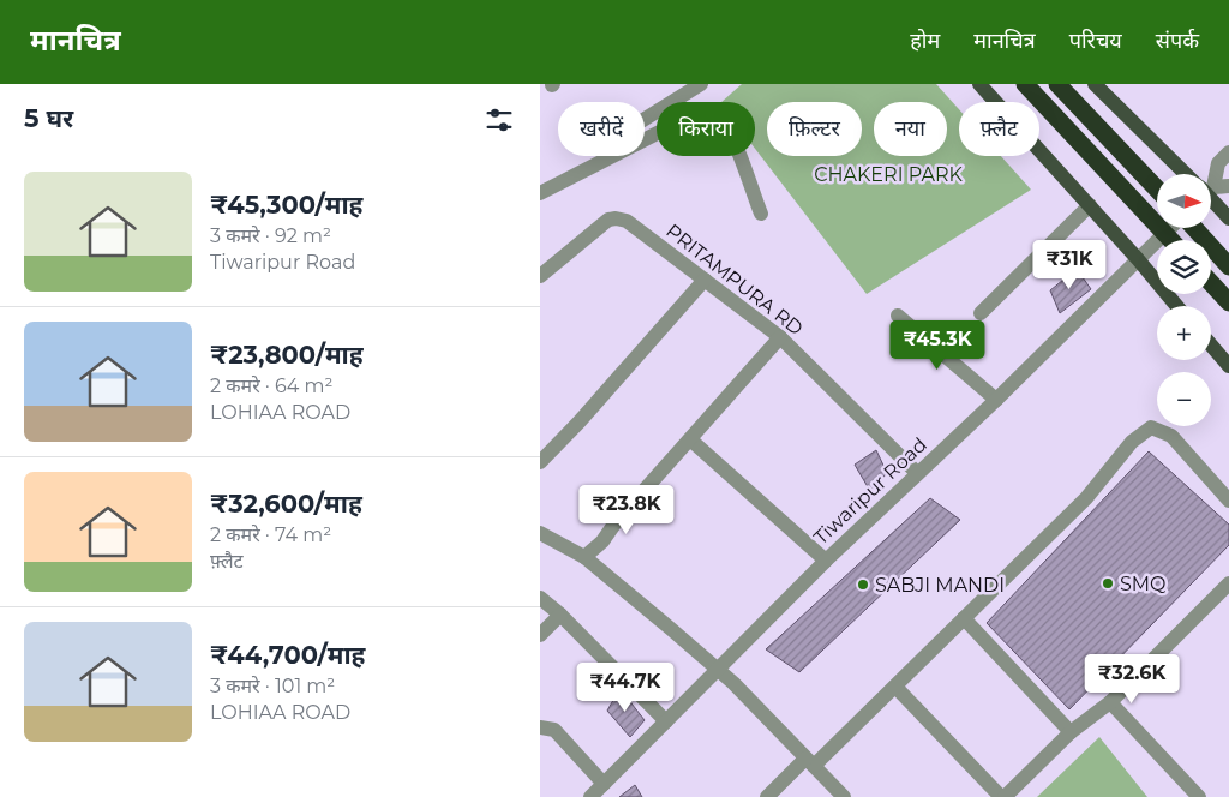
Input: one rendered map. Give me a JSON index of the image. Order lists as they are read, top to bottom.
{
  "streets": {
    "street": ["PRITAMPURA RD", "Tiwaripur Road"]
  },
  "crossings": [
    ["PRITAMPURA RD", "Tiwaripur Road"]
  ],
  "parks": ["CHAKERI PARK"],
  "places": ["SMQ", "SABJI MANDI"],
  "north": "right",
  "page": {
    "header": "मानचित्र",
    "nav": [
      "होम",
      "मानचित्र",
      "परिचय",
      "संपर्क"
    ],
    "heading": "5 घर",
    "chip": [
      "खरीदें",
      "किराया",
      "फ़िल्टर",
      "नया",
      "फ़्लैट"
    ],
    "list": [
      {
        "name": "₹45,300/माह",
        "note": "3 कमरे · 92 m² · Tiwaripur Road"
      },
      {
        "name": "₹23,800/माह",
        "note": "2 कमरे · 64 m² · LOHIAA ROAD"
      },
      {
        "name": "₹32,600/माह",
        "note": "2 कमरे · 74 m² · फ़्लैट"
      },
      {
        "name": "₹44,700/माह",
        "note": "3 कमरे · 101 m² · LOHIAA ROAD"
      }
    ],
    "map_buttons": ["+", "−"],
    "price": [
      "₹31K",
      "₹45.3K",
      "₹23.8K",
      "₹32.6K",
      "₹44.7K"
    ]
  }
}
